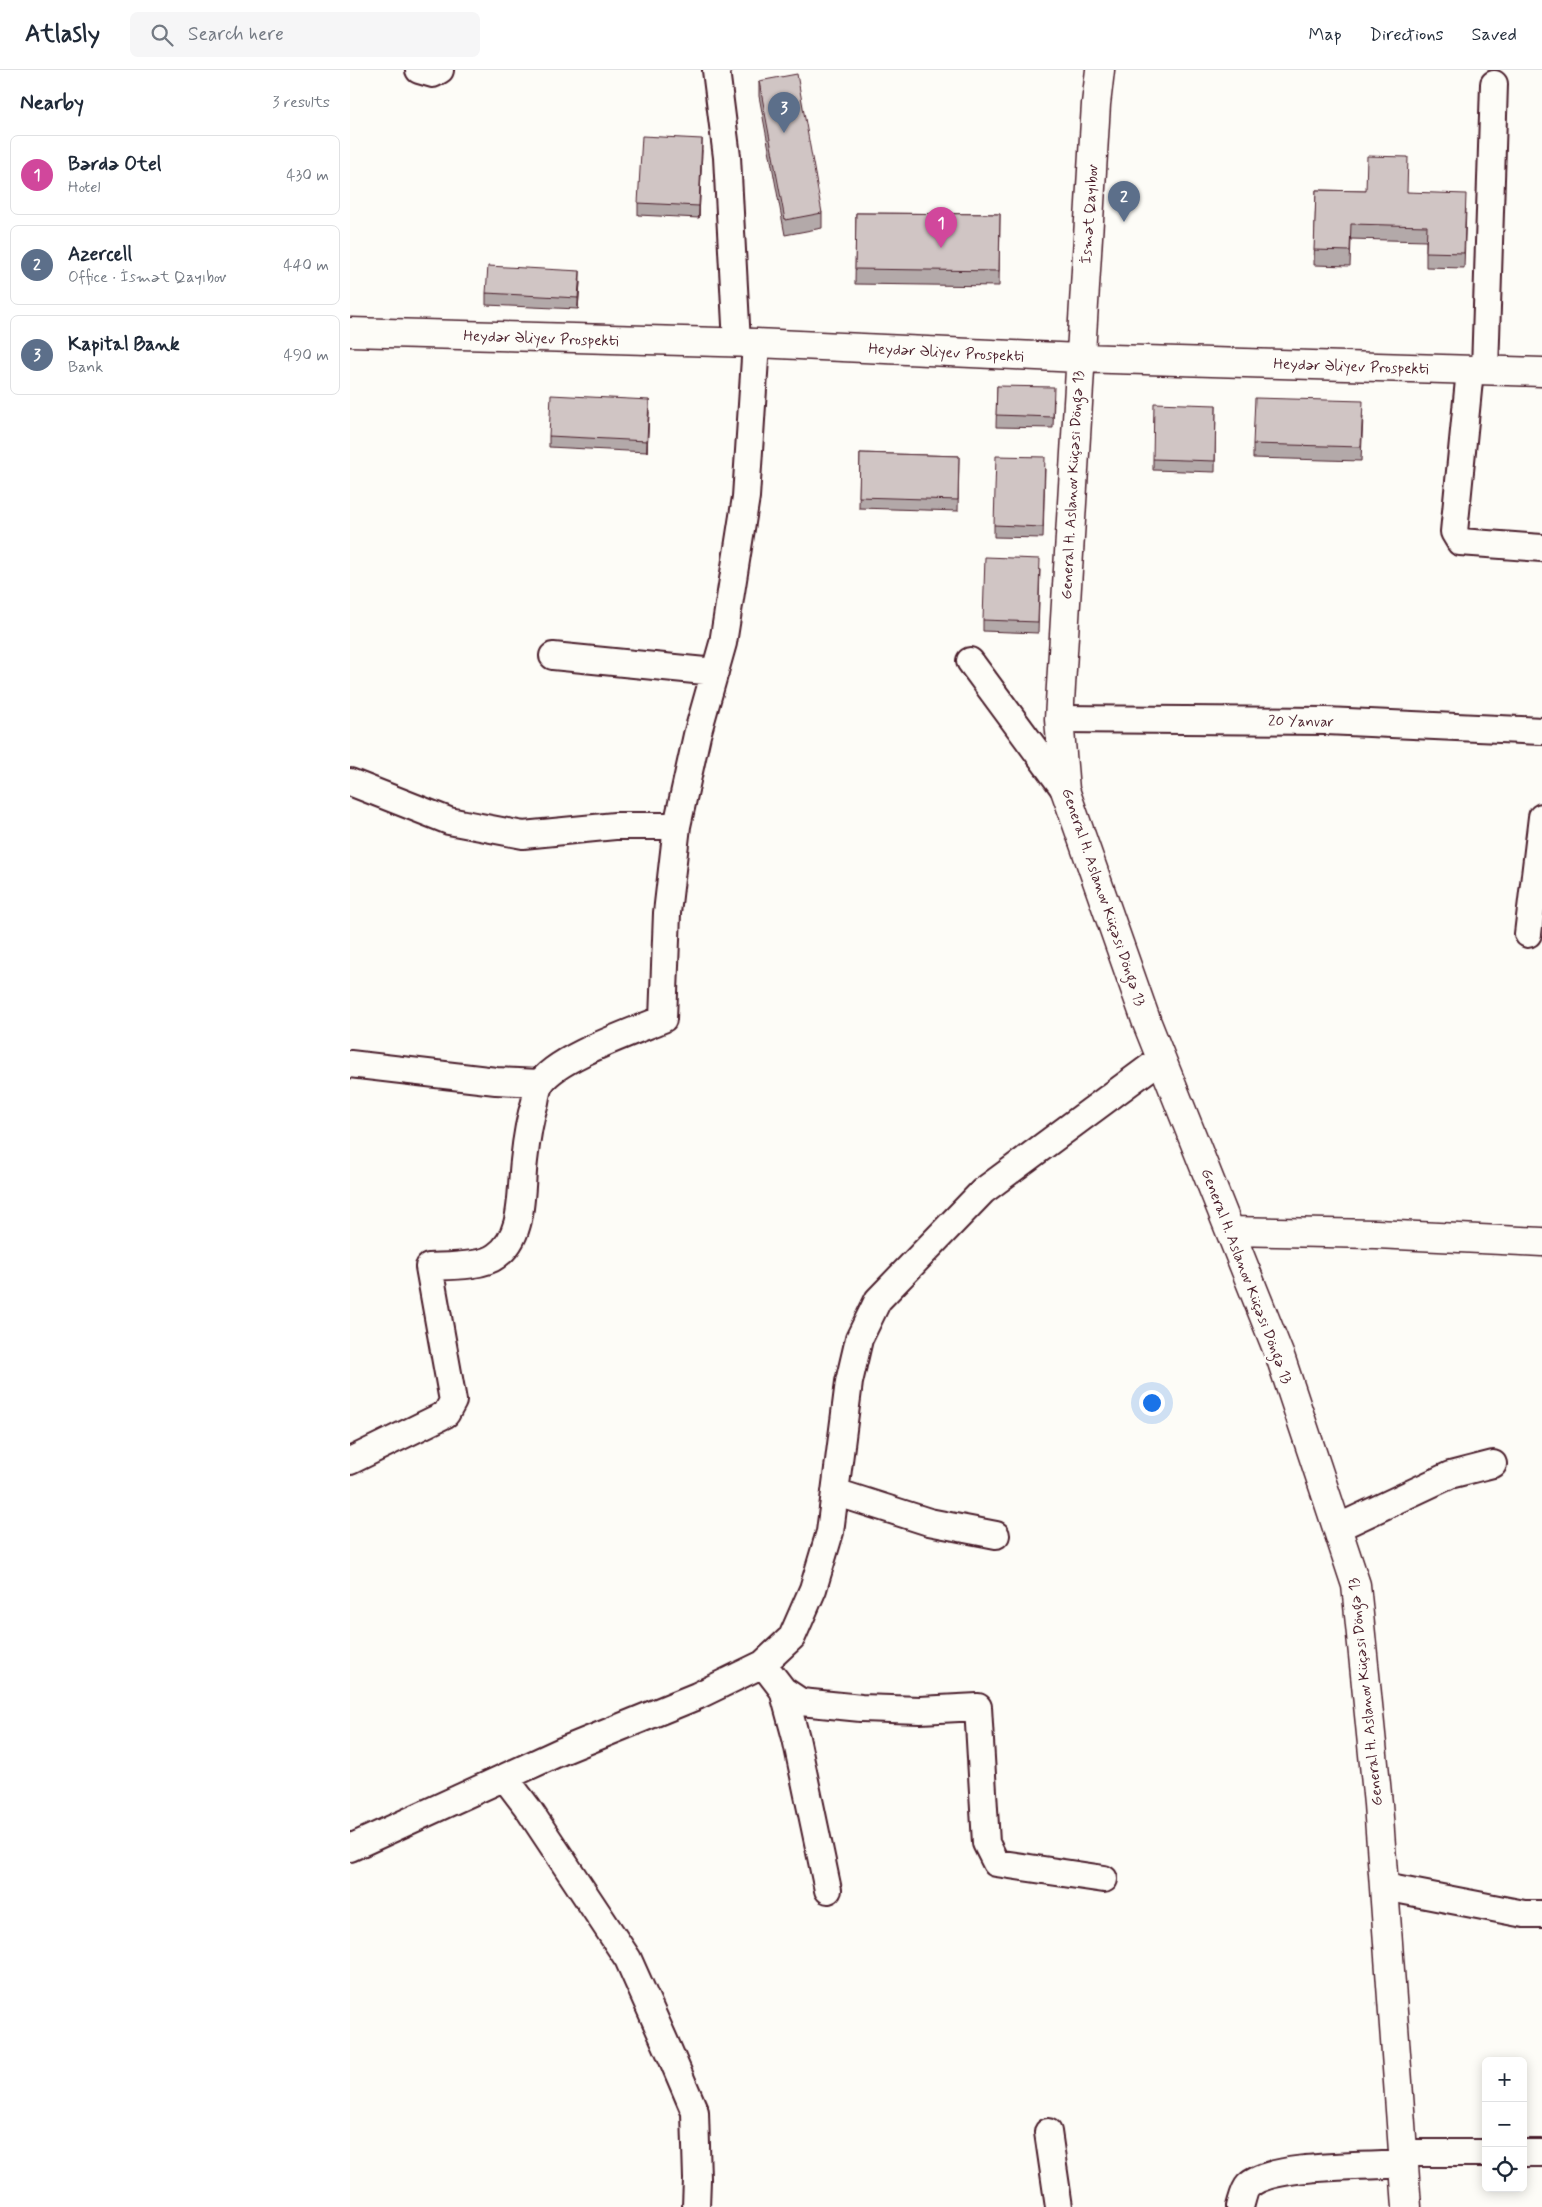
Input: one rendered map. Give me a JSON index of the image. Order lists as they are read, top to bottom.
{
  "streets": {
    "main road": ["İsmət Qayıbov", "Heydər Əliyev Prospekti", "General H. Aslanov Küçəsi Döngə 13"],
    "street": ["20 Yanvar"]
  },
  "crossings": [
    ["İsmət Qayıbov", "Heydər Əliyev Prospekti"],
    ["İsmət Qayıbov", "General H. Aslanov Küçəsi Döngə 13"],
    ["Heydər Əliyev Prospekti", "General H. Aslanov Küçəsi Döngə 13"],
    ["General H. Aslanov Küçəsi Döngə 13", "20 Yanvar"]
  ],
  "page": {
    "header": "Atlasly",
    "search": "Search here",
    "nav": ["Map", "Directions", "Saved"],
    "heading": ["Nearby", "3 results"],
    "pins": ["3", "2", "1"],
    "list": [
      {
        "mark": "1",
        "name": "Bərdə Otel",
        "note": "Hotel",
        "value": "430 m"
      },
      {
        "mark": "2",
        "name": "Azercell",
        "note": "Office · İsmət Qayıbov",
        "value": "440 m"
      },
      {
        "mark": "3",
        "name": "Kapital Bank",
        "note": "Bank",
        "value": "490 m"
      }
    ],
    "map_buttons": ["+", "−"]
  }
}
